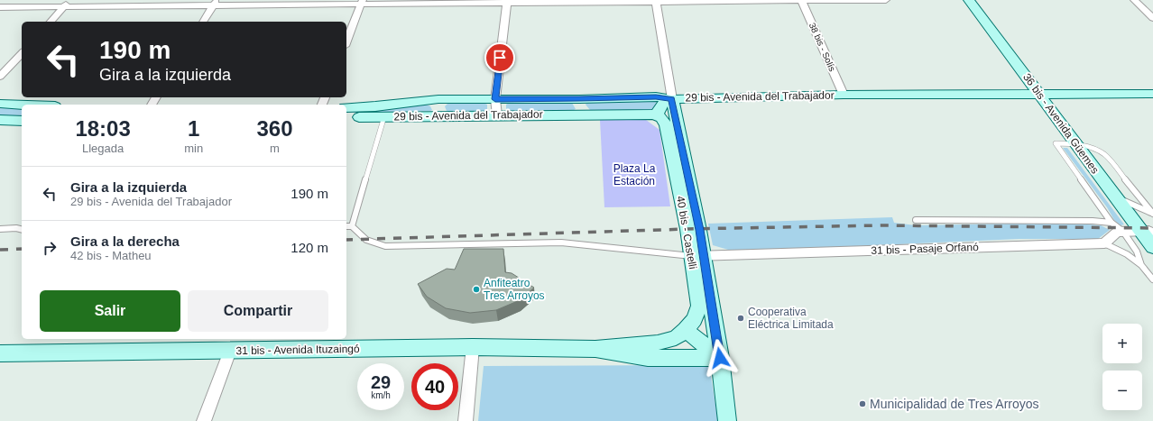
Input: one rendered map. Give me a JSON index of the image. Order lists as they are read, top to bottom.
{
  "streets": {
    "street": [
      "38 bis - Solís",
      "29 bis - Avenida del Trabajador",
      "36 bis - Avenida Güemes",
      "40 bis - Castelli",
      "31 bis - Pasaje Orfanó",
      "31 bis - Avenida Ituzaingó"
    ]
  },
  "crossings": [
    ["38 bis - Solís", "29 bis - Avenida del Trabajador"],
    ["29 bis - Avenida del Trabajador", "36 bis - Avenida Güemes"],
    ["29 bis - Avenida del Trabajador", "40 bis - Castelli"],
    ["40 bis - Castelli", "31 bis - Pasaje Orfanó"],
    ["40 bis - Castelli", "31 bis - Avenida Ituzaingó"]
  ],
  "parks": ["Plaza La Estación"],
  "places": ["Anfiteatro Tres Arroyos", "Cooperativa Eléctrica Limitada", "Municipalidad de Tres Arroyos"],
  "page": {
    "turn": ["190 m", "Gira a la izquierda"],
    "eta": [
      "18:03",
      "Llegada",
      "1",
      "min",
      "360",
      "m"
    ],
    "list": [
      {
        "name": "Gira a la izquierda",
        "note": "29 bis - Avenida del Trabajador",
        "value": "190 m"
      },
      {
        "name": "Gira a la derecha",
        "note": "42 bis - Matheu",
        "value": "120 m"
      }
    ],
    "buttons": ["Salir", "Compartir"],
    "map_buttons": ["+", "−"],
    "speed": "29 km/h",
    "limit": "40"
  }
}
